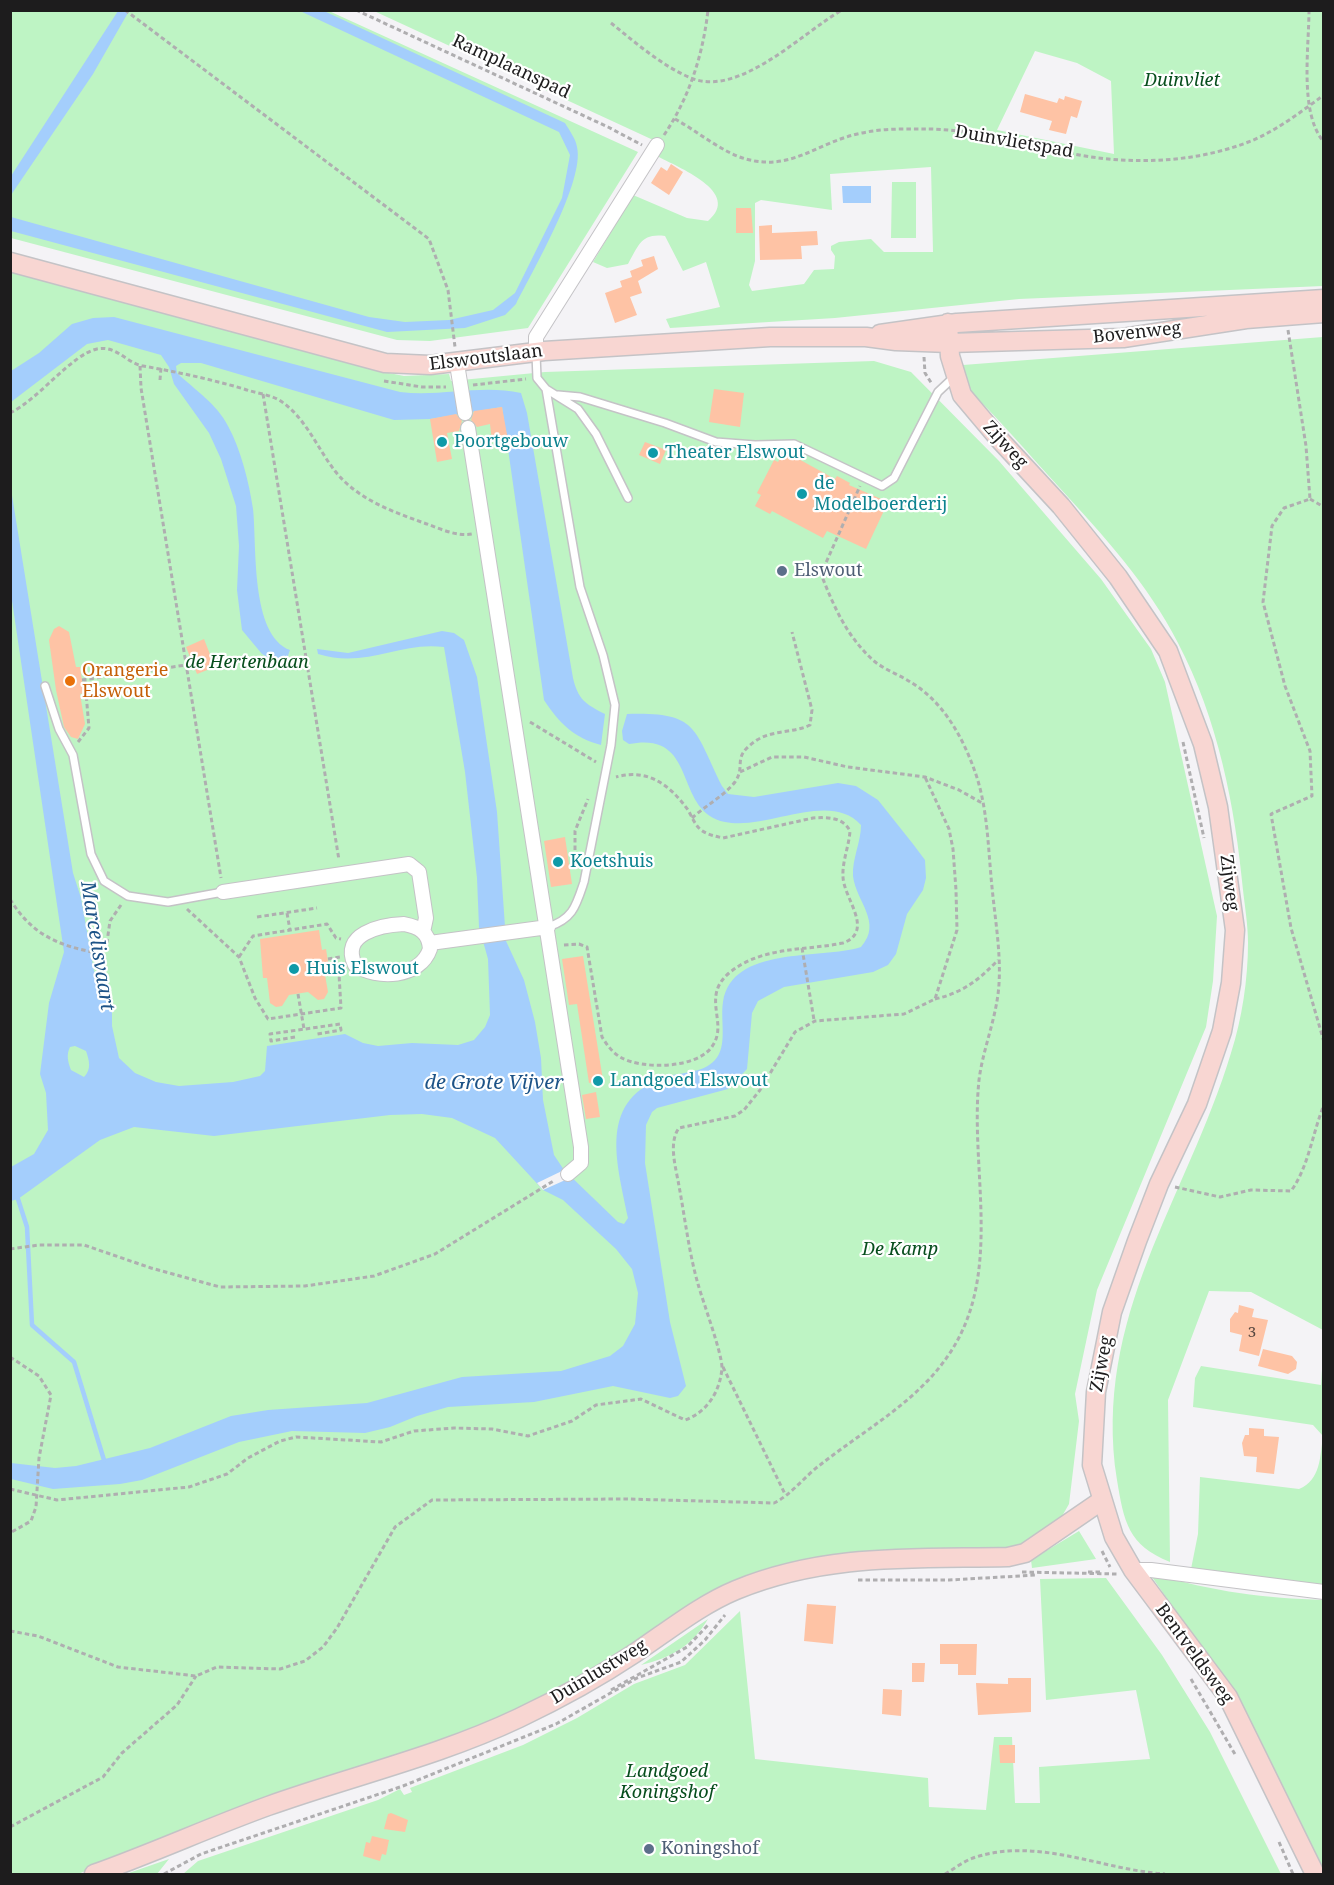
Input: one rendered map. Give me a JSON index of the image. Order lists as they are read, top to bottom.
{
  "streets": {
    "street": [
      "Bovenweg",
      "Elswoutslaan",
      "Zijweg",
      "Bentveldsweg",
      "Duinlustweg"
    ],
    "path": ["Ramplaanspad", "Duinvlietspad"]
  },
  "crossings": [
    ["Bovenweg", "Elswoutslaan"],
    ["Bovenweg", "Zijweg"],
    ["Elswoutslaan", "Zijweg"],
    ["Zijweg", "Bentveldsweg"],
    ["Zijweg", "Duinlustweg"],
    ["Bentveldsweg", "Duinlustweg"]
  ],
  "water": ["Marcelisvaart", "de Grote Vijver"],
  "parks": [
    "Duinvliet",
    "de Hertenbaan",
    "De Kamp",
    "Landgoed Koningshof"
  ],
  "places": [
    "Poortgebouw",
    "Theater Elswout",
    "de Modelboerderij",
    "Elswout",
    "Orangerie Elswout",
    "Koetshuis",
    "Huis Elswout",
    "Landgoed Elswout",
    "Koningshof"
  ],
  "house_numbers": ["3"]
}
